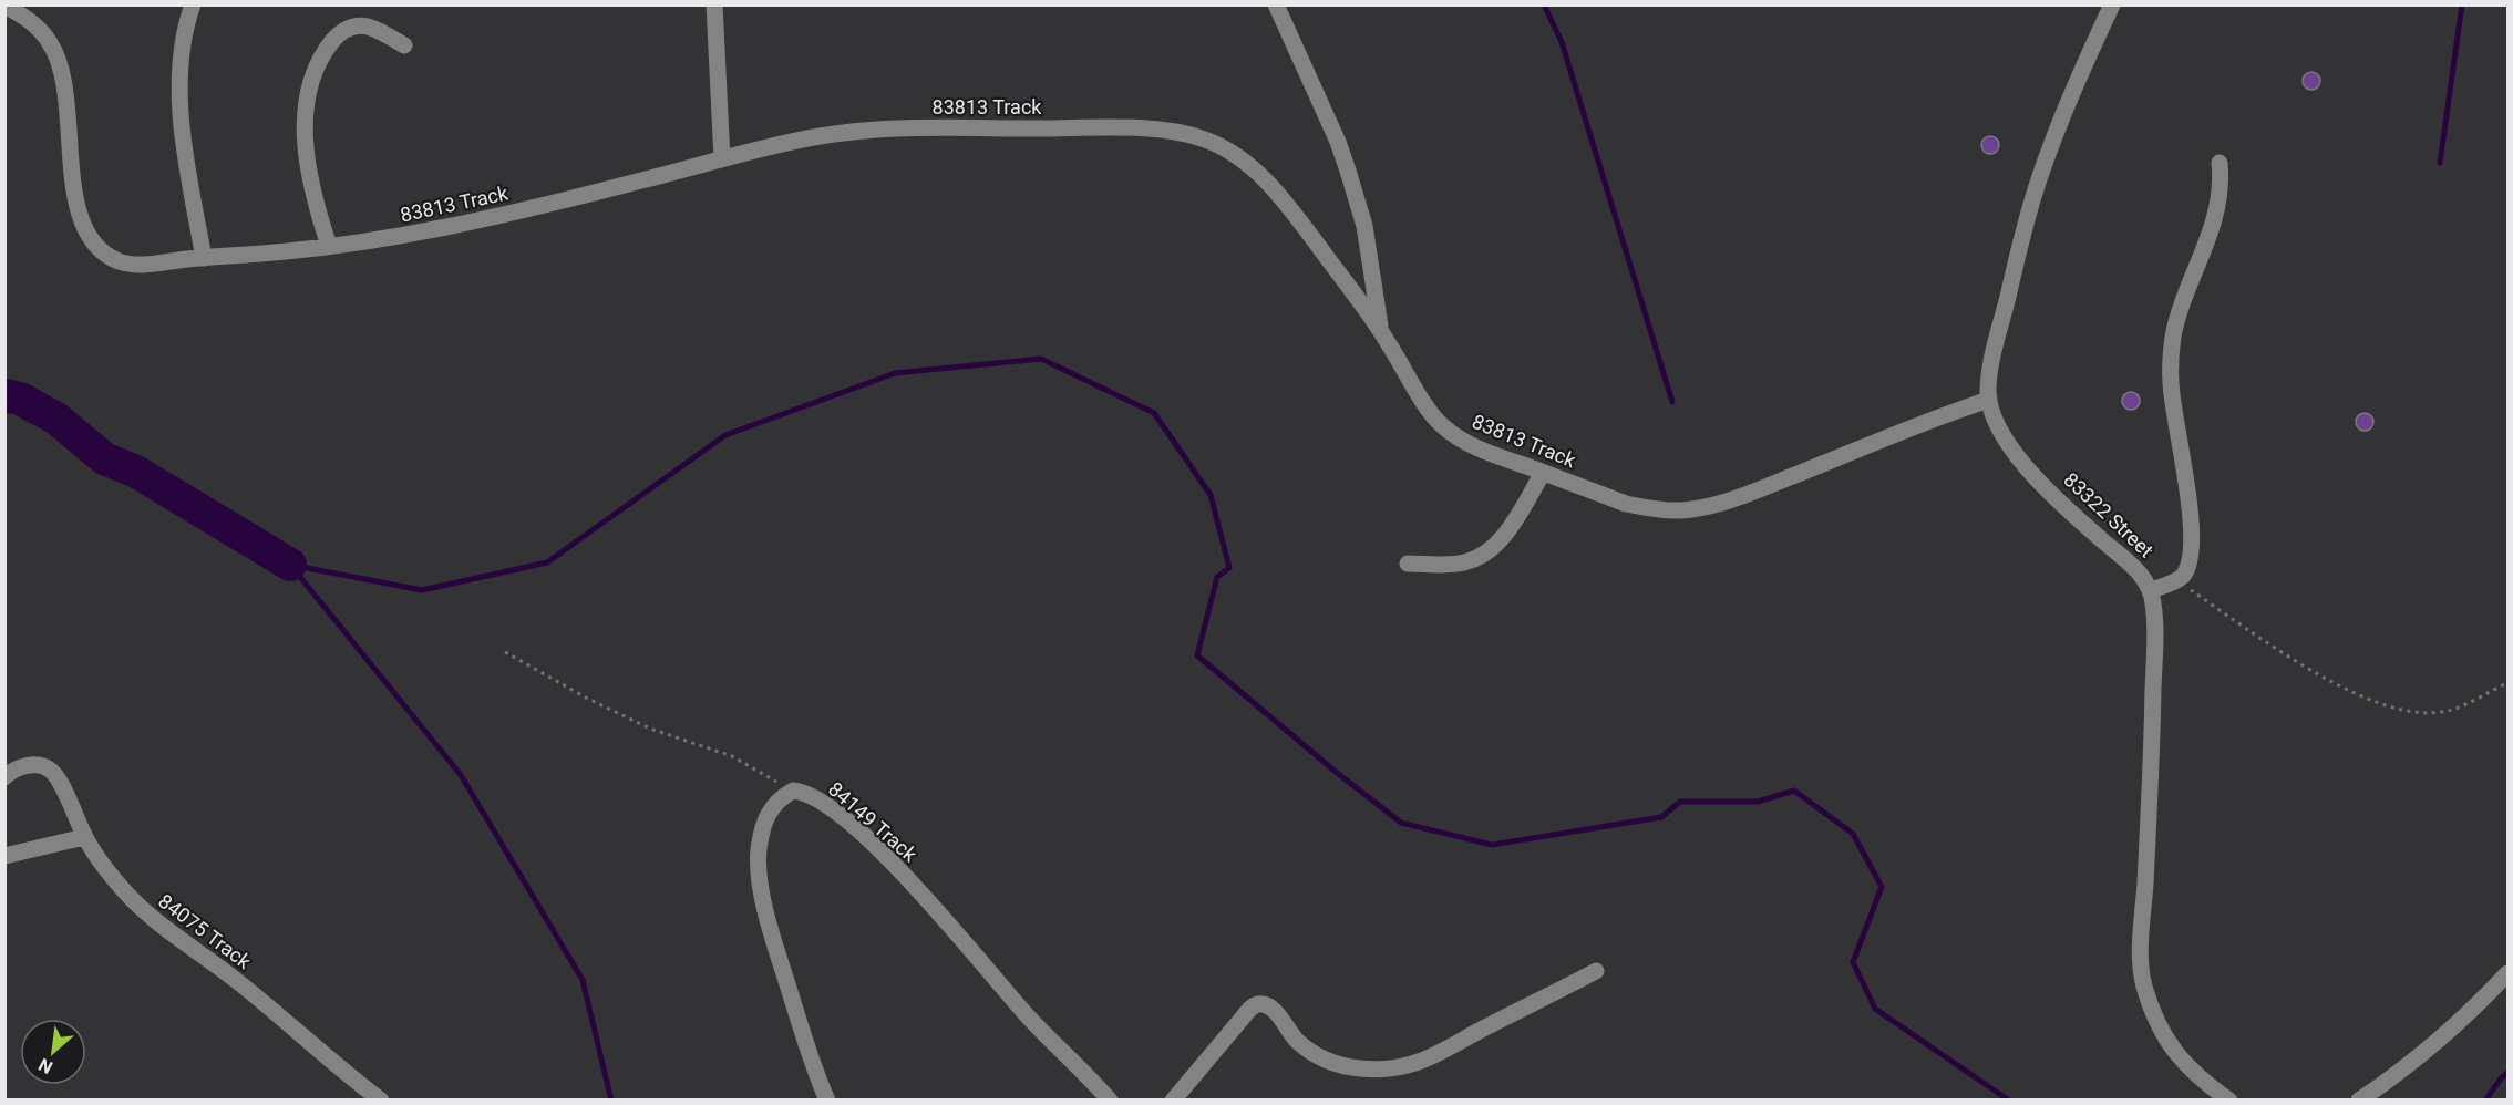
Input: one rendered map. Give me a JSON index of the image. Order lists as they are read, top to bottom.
{
  "streets": {
    "street": [
      "83813 Track",
      "83322 Street",
      "84149 Track",
      "84075 Track"
    ]
  },
  "crossings": [
    ["83813 Track", "83322 Street"]
  ],
  "north": "bottom left"
}
